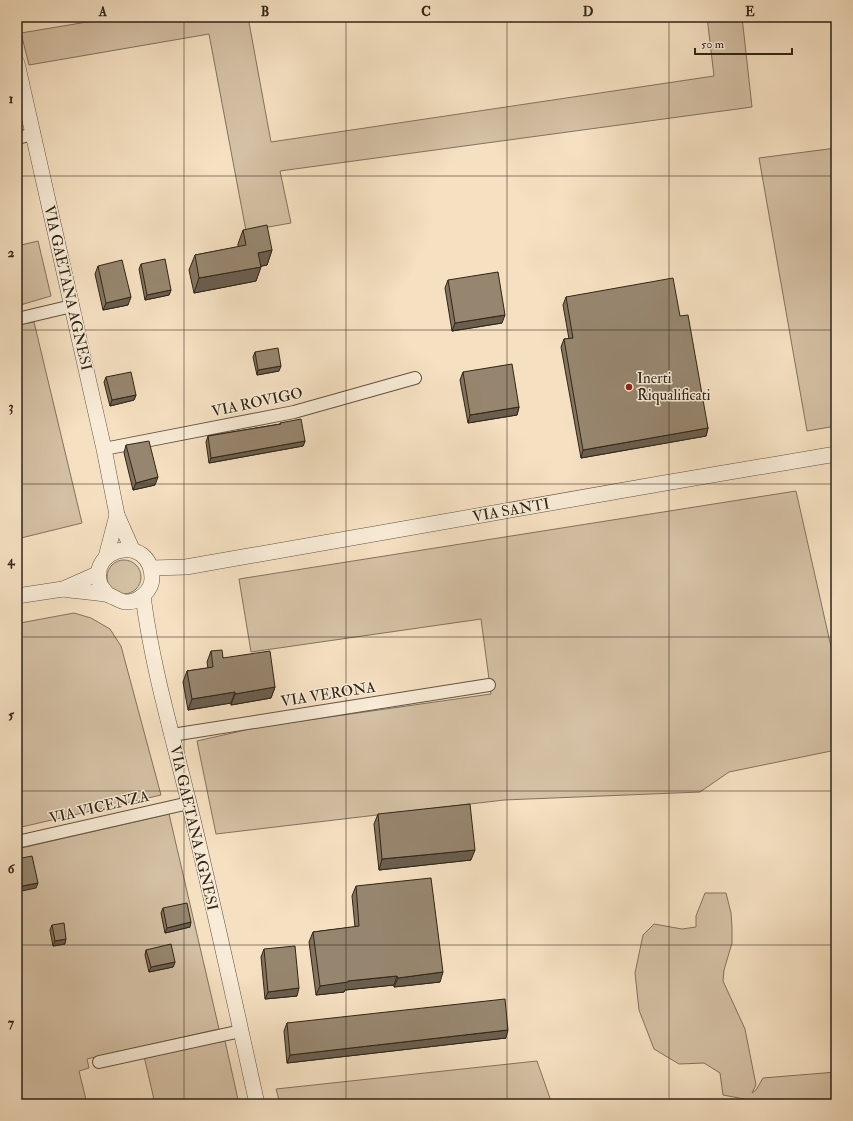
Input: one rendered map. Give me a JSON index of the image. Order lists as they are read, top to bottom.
{
  "streets": {
    "street": [
      "VIA GAETANA AGNESI",
      "VIA ROVIGO",
      "VIA SANTI",
      "VIA VERONA",
      "VIA VICENZA"
    ]
  },
  "crossings": [
    ["VIA GAETANA AGNESI", "VIA ROVIGO"],
    ["VIA GAETANA AGNESI", "VIA SANTI"],
    ["VIA GAETANA AGNESI", "VIA VERONA"],
    ["VIA GAETANA AGNESI", "VIA VICENZA"]
  ],
  "places": ["Inerti Riqualificati"],
  "scale_bar": "50 m",
  "grid": {
    "columns": [
      "A",
      "B",
      "C",
      "D",
      "E"
    ],
    "rows": [
      "1",
      "2",
      "3",
      "4",
      "5",
      "6",
      "7"
    ]
  }
}
